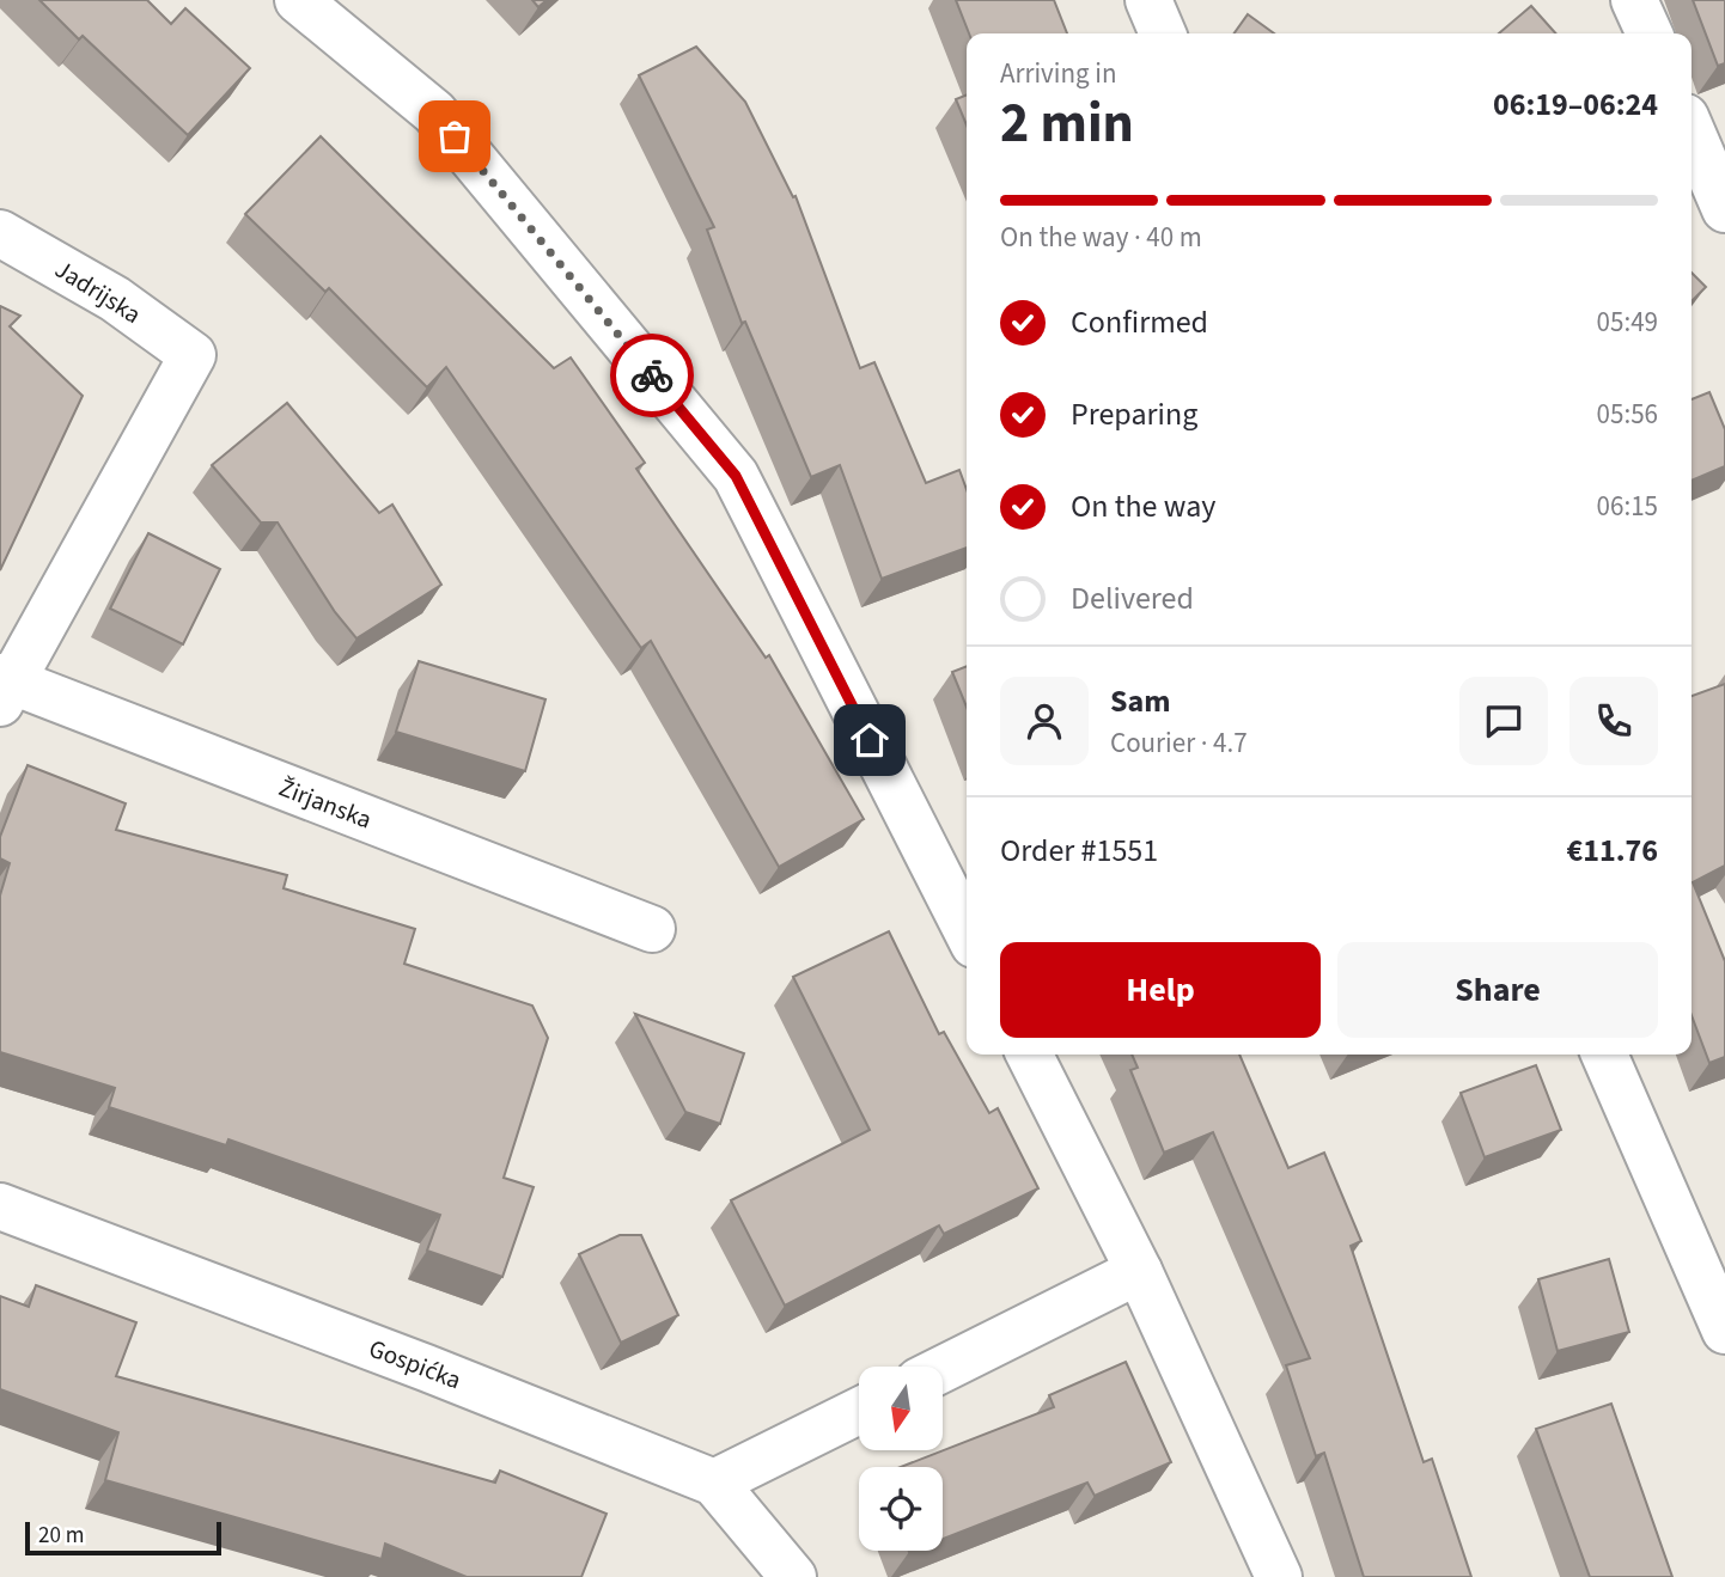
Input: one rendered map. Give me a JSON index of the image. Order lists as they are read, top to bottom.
{
  "streets": {
    "street": ["Jadrijska", "Žirjanska", "Gospićka"]
  },
  "crossings": [
    ["Jadrijska", "Žirjanska"]
  ],
  "scale_bar": "20 m",
  "north": "bottom",
  "page": {
    "heading": ["2 min", "Arriving in", "06:19–06:24"],
    "panel": [
      "Sam",
      "Courier · 4.7",
      "Order #1551",
      "€11.76"
    ],
    "bar": "On the way · 40 m",
    "list": [
      ["Confirmed", "05:49"],
      ["Preparing", "05:56"],
      ["On the way", "06:15"],
      "Delivered"
    ],
    "buttons": ["Help", "Share"],
    "scale": "20 m"
  }
}
